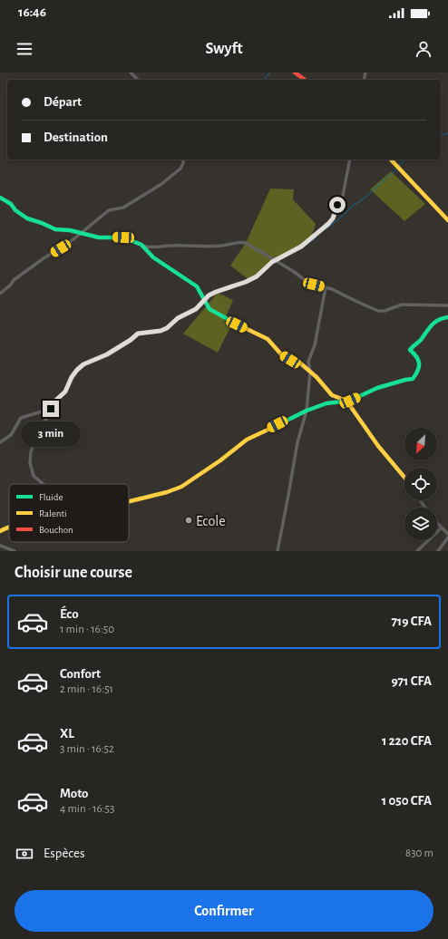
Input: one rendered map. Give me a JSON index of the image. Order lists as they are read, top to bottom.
{
  "places": ["Ecole"],
  "legend": ["Fluide", "Ralenti", "Bouchon"],
  "north": "bottom left",
  "page": {
    "status": "16:46",
    "header": "Swyft",
    "banner": ["Départ", "Destination"],
    "bubble": "3 min",
    "heading": "Choisir une course",
    "list": [
      {
        "name": "Éco",
        "note": "1 min · 16:50",
        "value": "719 CFA"
      },
      {
        "name": "Confort",
        "note": "2 min · 16:51",
        "value": "971 CFA"
      },
      {
        "name": "XL",
        "note": "3 min · 16:52",
        "value": "1 220 CFA"
      },
      {
        "name": "Moto",
        "note": "4 min · 16:53",
        "value": "1 050 CFA"
      }
    ],
    "pay": ["Espèces", "830 m"],
    "buttons": "Confirmer"
  }
}
